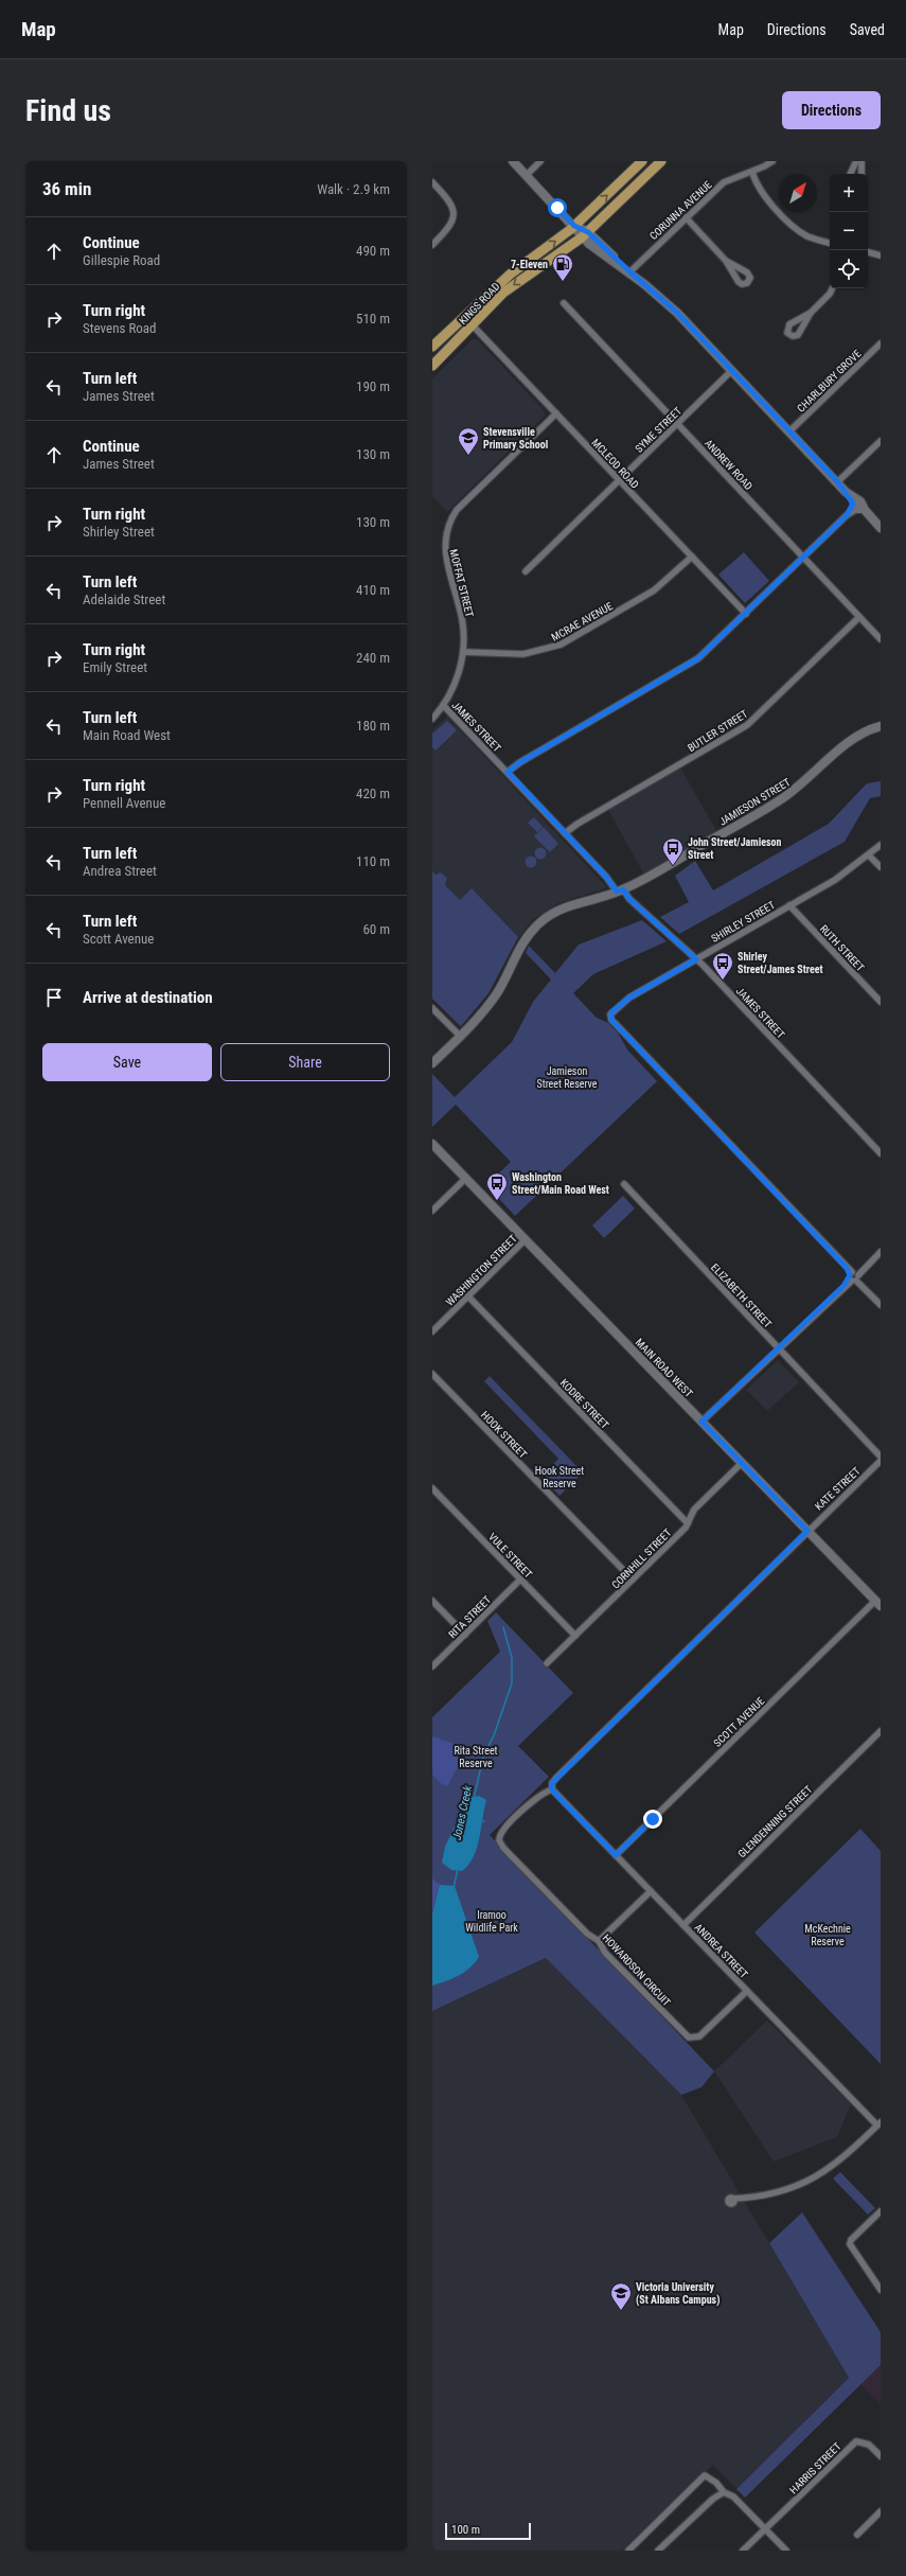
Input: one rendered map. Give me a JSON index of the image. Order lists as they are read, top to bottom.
{
  "streets": {
    "main road": ["KINGS ROAD"],
    "street": [
      "CORUNNA AVENUE",
      "CHARLBURY GROVE",
      "SYME STREET",
      "MCLEOD ROAD",
      "ANDREW ROAD",
      "MOFFAT STREET",
      "MCRAE AVENUE",
      "JAMES STREET",
      "BUTLER STREET",
      "JAMIESON STREET",
      "SHIRLEY STREET",
      "RUTH STREET",
      "WASHINGTON STREET",
      "ELIZABETH STREET",
      "MAIN ROAD WEST",
      "KODRE STREET",
      "HOOK STREET",
      "KATE STREET",
      "VULE STREET",
      "CORNHILL STREET",
      "RITA STREET",
      "SCOTT AVENUE",
      "GLENDENNING STREET",
      "ANDREA STREET",
      "HOWARDSON CIRCUIT",
      "HARRIS STREET"
    ]
  },
  "crossings": [
    ["KINGS ROAD", "MCLEOD ROAD"],
    ["SYME STREET", "MCLEOD ROAD"],
    ["SYME STREET", "ANDREW ROAD"],
    ["MCLEOD ROAD", "MOFFAT STREET"],
    ["MCLEOD ROAD", "MCRAE AVENUE"],
    ["ANDREW ROAD", "BUTLER STREET"],
    ["MOFFAT STREET", "MCRAE AVENUE"],
    ["MOFFAT STREET", "JAMES STREET"],
    ["JAMES STREET", "BUTLER STREET"],
    ["JAMES STREET", "JAMIESON STREET"],
    ["JAMES STREET", "SHIRLEY STREET"],
    ["SHIRLEY STREET", "RUTH STREET"],
    ["WASHINGTON STREET", "MAIN ROAD WEST"],
    ["WASHINGTON STREET", "KODRE STREET"],
    ["MAIN ROAD WEST", "KATE STREET"],
    ["MAIN ROAD WEST", "CORNHILL STREET"],
    ["MAIN ROAD WEST", "SCOTT AVENUE"],
    ["KODRE STREET", "CORNHILL STREET"],
    ["HOOK STREET", "CORNHILL STREET"],
    ["KATE STREET", "ANDREA STREET"],
    ["KATE STREET", "HOWARDSON CIRCUIT"],
    ["VULE STREET", "CORNHILL STREET"],
    ["VULE STREET", "RITA STREET"],
    ["SCOTT AVENUE", "ANDREA STREET"],
    ["GLENDENNING STREET", "ANDREA STREET"],
    ["ANDREA STREET", "HOWARDSON CIRCUIT"]
  ],
  "water": ["Jones Creek"],
  "parks": [
    "Jamieson Street Reserve",
    "Hook Street Reserve",
    "Rita Street Reserve",
    "Iramoo Wildlife Park",
    "McKechnie Reserve"
  ],
  "places": {
    "fuel station": ["7-Eleven"],
    "school or university": ["Stevensville Primary School", "Victoria University (St Albans Campus)"],
    "bus stop": ["John Street/Jamieson Street", "Shirley Street/James Street", "Washington Street/Main Road West"]
  },
  "scale_bar": "100 m",
  "north": "top right",
  "page": {
    "header": "Map",
    "nav": ["Map", "Directions", "Saved"],
    "buttons": [
      "Directions",
      ["Save", "Share"]
    ],
    "title": "Find us",
    "heading": ["36 min", "Walk · 2.9 km"],
    "map_buttons": ["+", "−"],
    "list": [
      ["Continue", "Gillespie Road", "490 m"],
      ["Turn right", "Stevens Road", "510 m"],
      ["Turn left", "James Street", "190 m"],
      ["Continue", "James Street", "130 m"],
      ["Turn right", "Shirley Street", "130 m"],
      ["Turn left", "Adelaide Street", "410 m"],
      ["Turn right", "Emily Street", "240 m"],
      ["Turn left", "Main Road West", "180 m"],
      ["Turn right", "Pennell Avenue", "420 m"],
      ["Turn left", "Andrea Street", "110 m"],
      ["Turn left", "Scott Avenue", "60 m"],
      "Arrive at destination"
    ],
    "scale": "100 m"
  }
}
